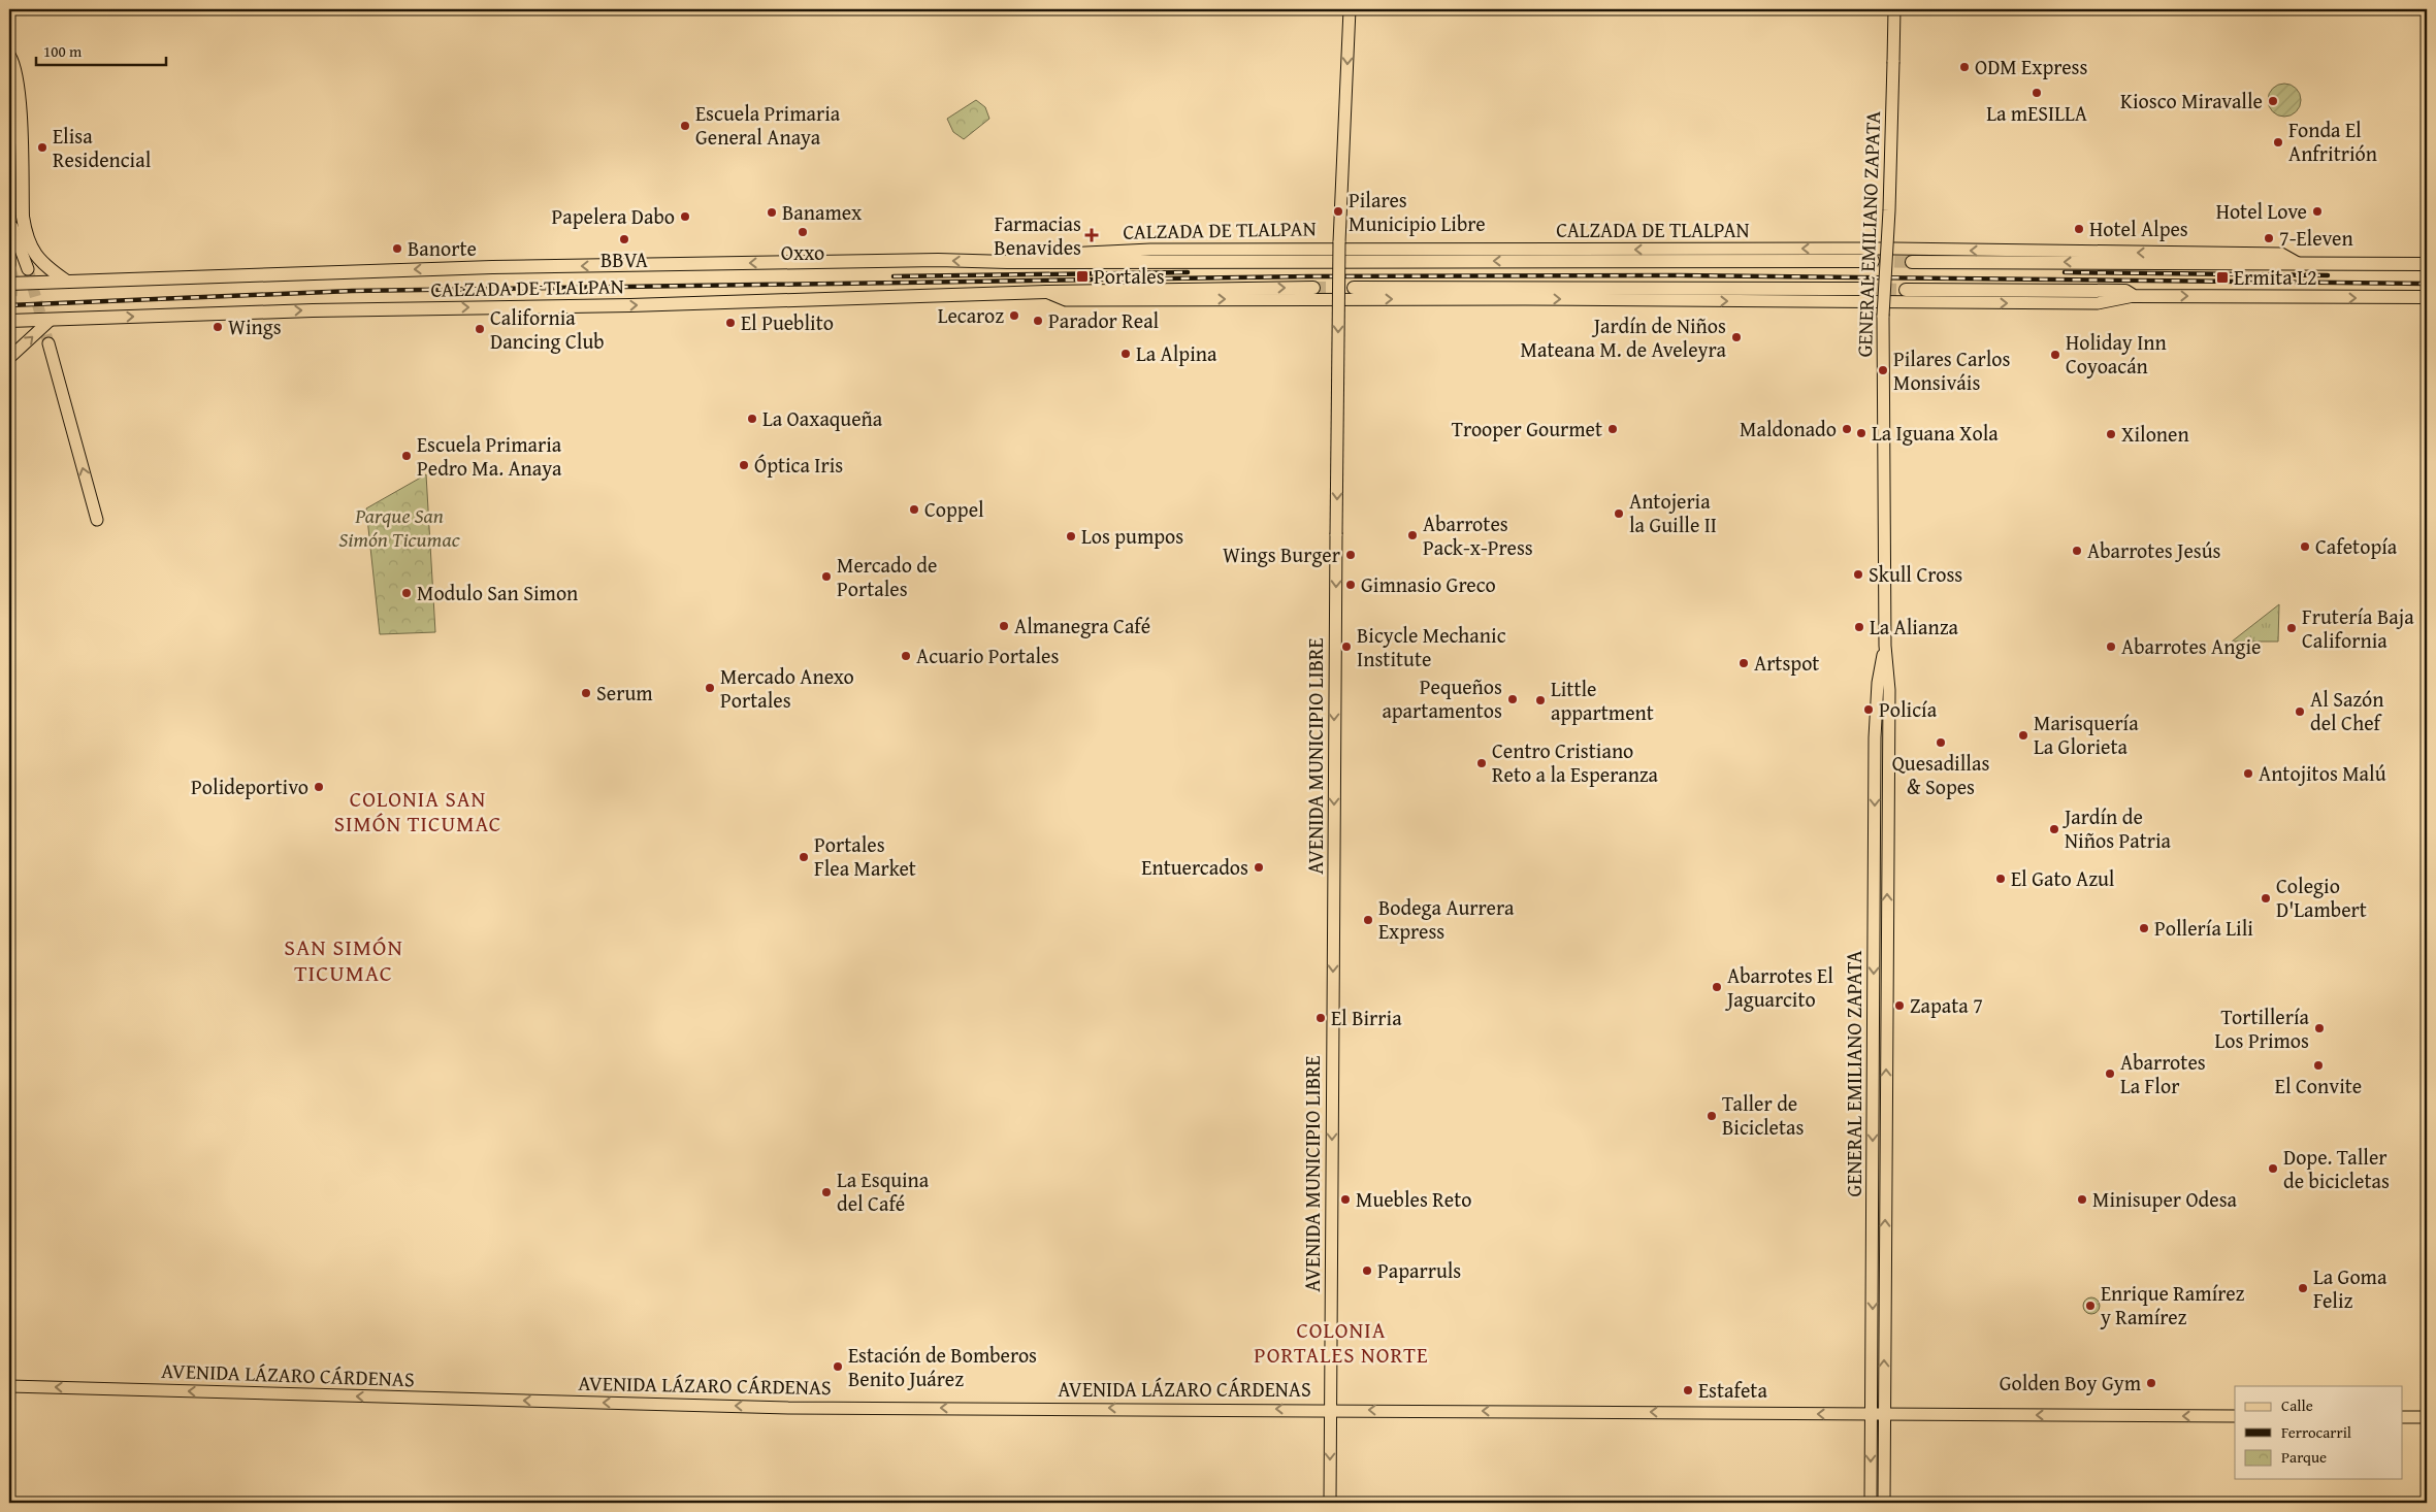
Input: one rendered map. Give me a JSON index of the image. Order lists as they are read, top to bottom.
{
  "streets": {
    "highway": ["CALZADA DE TLALPAN"],
    "main road": ["GENERAL EMILIANO ZAPATA", "AVENIDA MUNICIPIO LIBRE", "AVENIDA LÁZARO CÁRDENAS"]
  },
  "crossings": [
    ["GENERAL EMILIANO ZAPATA", "AVENIDA LÁZARO CÁRDENAS"],
    ["AVENIDA MUNICIPIO LIBRE", "AVENIDA LÁZARO CÁRDENAS"]
  ],
  "one_way": ["AVENIDA MUNICIPIO LIBRE", "AVENIDA LÁZARO CÁRDENAS"],
  "districts": ["COLONIA SAN SIMÓN TICUMAC", "SAN SIMÓN TICUMAC", "COLONIA PORTALES NORTE"],
  "parks": ["Parque San Simón Ticumac"],
  "places": {
    "other": [
      "ODM Express",
      "La mESILLA",
      "Kiosco Miravalle",
      "Escuela Primaria General Anaya",
      "Fonda El Anfritrión",
      "Elisa Residencial",
      "Pilares Municipio Libre",
      "Hotel Love",
      "Banamex",
      "Papelera Dabo",
      "Hotel Alpes",
      "Oxxo",
      "7-Eleven",
      "BBVA",
      "Banorte",
      "Lecaroz",
      "Parador Real",
      "El Pueblito",
      "Wings",
      "California Dancing Club",
      "Jardín de Niños Mateana M. de Aveleyra",
      "La Alpina",
      "Holiday Inn Coyoacán",
      "Pilares Carlos Monsiváis",
      "La Oaxaqueña",
      "Trooper Gourmet",
      "Maldonado",
      "La Iguana Xola",
      "Xilonen",
      "Escuela Primaria Pedro Ma. Anaya",
      "Óptica Iris",
      "Coppel",
      "Antojeria la Guille II",
      "Abarrotes Pack-x-Press",
      "Los pumpos",
      "Cafetopía",
      "Abarrotes Jesús",
      "Wings Burger",
      "Skull Cross",
      "Mercado de Portales",
      "Gimnasio Greco",
      "Modulo San Simon",
      "Almanegra Café",
      "La Alianza",
      "Frutería Baja California",
      "Bicycle Mechanic Institute",
      "Abarrotes Angie",
      "Acuario Portales",
      "Artspot",
      "Mercado Anexo Portales",
      "Serum",
      "Pequeños apartamentos",
      "Little appartment",
      "Policía",
      "Al Sazón del Chef",
      "Marisquería La Glorieta",
      "Quesadillas & Sopes",
      "Centro Cristiano Reto a la Esperanza",
      "Antojitos Malú",
      "Polideportivo",
      "Jardín de Niños Patria",
      "Portales Flea Market",
      "Entuercados",
      "El Gato Azul",
      "Colegio D'Lambert",
      "Bodega Aurrera Express",
      "Pollería Lili",
      "Abarrotes El Jaguarcito",
      "Zapata 7",
      "El Birria",
      "Tortillería Los Primos",
      "El Convite",
      "Abarrotes La Flor",
      "Taller de Bicicletas",
      "Dope. Taller de bicicletas",
      "La Esquina del Café",
      "Muebles Reto",
      "Minisuper Odesa",
      "Paparruls",
      "La Goma Feliz",
      "Enrique Ramírez y Ramírez",
      "Estación de Bomberos Benito Juárez",
      "Golden Boy Gym",
      "Estafeta"
    ],
    "health": ["Farmacias Benavides"],
    "transit": ["Portales", "Ermita L2"]
  },
  "legend": ["Calle", "Ferrocarril", "Parque"],
  "scale_bar": "100 m"
}
